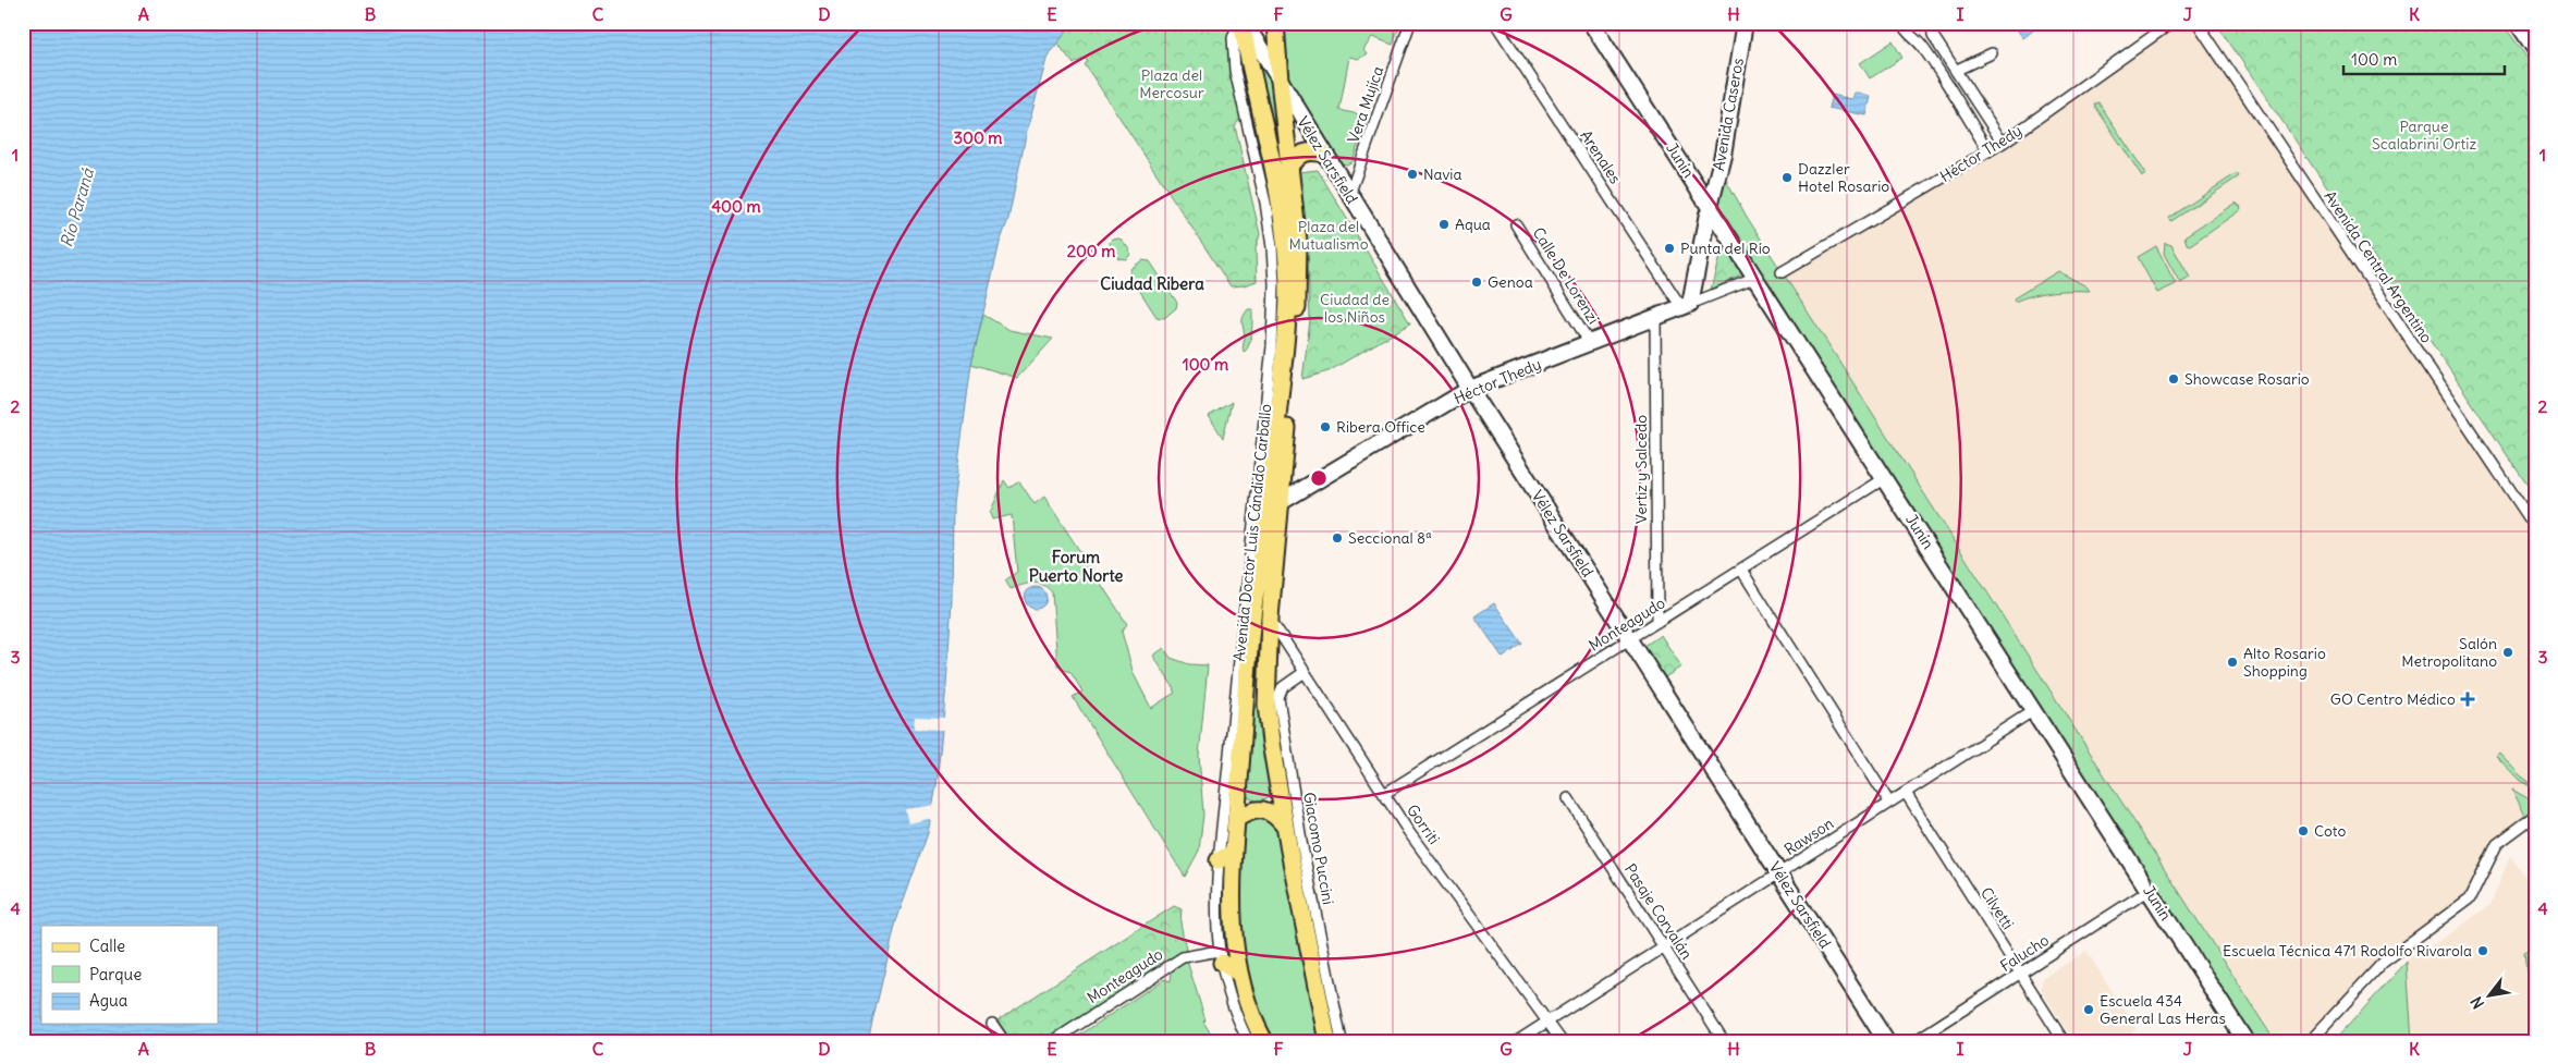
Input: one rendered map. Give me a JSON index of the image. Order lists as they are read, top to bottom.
{
  "streets": {
    "main road": [
      "Avenida Caseros",
      "Héctor Thedy",
      "Vélez Sarsfield",
      "Junín",
      "Avenida Doctor Luis Cándido Carballo"
    ],
    "street": [
      "Vera Mujíca",
      "Arenales",
      "Avenida Central Argentino",
      "Calle De Lorenzi",
      "Vertiz y Salcedo",
      "Monteagudo",
      "Gorriti",
      "Rawson",
      "Giacomo Puccini",
      "Cilvetti",
      "Pasaje Corvalán",
      "Falucho"
    ]
  },
  "crossings": [
    ["Vera Mujíca", "Vélez Sarsfield"],
    ["Avenida Caseros", "Héctor Thedy"],
    ["Avenida Caseros", "Arenales"],
    ["Avenida Caseros", "Junín"],
    ["Héctor Thedy", "Arenales"],
    ["Héctor Thedy", "Vélez Sarsfield"],
    ["Héctor Thedy", "Junín"],
    ["Héctor Thedy", "Calle De Lorenzi"],
    ["Héctor Thedy", "Vertiz y Salcedo"],
    ["Héctor Thedy", "Avenida Doctor Luis Cándido Carballo"],
    ["Vélez Sarsfield", "Avenida Doctor Luis Cándido Carballo"],
    ["Vélez Sarsfield", "Monteagudo"],
    ["Vélez Sarsfield", "Rawson"],
    ["Junín", "Monteagudo"],
    ["Junín", "Rawson"],
    ["Junín", "Falucho"],
    ["Vertiz y Salcedo", "Monteagudo"],
    ["Avenida Doctor Luis Cándido Carballo", "Monteagudo"],
    ["Avenida Doctor Luis Cándido Carballo", "Gorriti"],
    ["Monteagudo", "Gorriti"],
    ["Gorriti", "Rawson"],
    ["Gorriti", "Giacomo Puccini"],
    ["Rawson", "Cilvetti"],
    ["Rawson", "Pasaje Corvalán"],
    ["Cilvetti", "Falucho"]
  ],
  "districts": ["Ciudad Ribera", "Forum Puerto Norte"],
  "water": ["Río Paraná"],
  "parks": [
    "Plaza del Mercosur",
    "Parque Scalabrini Ortiz",
    "Plaza del Mutualismo",
    "Ciudad de los Niños"
  ],
  "places": {
    "other": [
      "Navia",
      "Dazzler Hotel Rosario",
      "Aqua",
      "Punta del Río",
      "Genoa",
      "Showcase Rosario",
      "Ribera Office",
      "Seccional 8ª",
      "Salón Metropolitano",
      "Alto Rosario Shopping",
      "Coto",
      "Escuela Técnica 471 Rodolfo Rivarola",
      "Escuela 434 General Las Heras"
    ],
    "health": ["GO Centro Médico"]
  },
  "legend": ["Calle", "Parque", "Agua"],
  "scale_bar": "100 m",
  "north": "bottom left",
  "grid": {
    "columns": [
      "A",
      "B",
      "C",
      "D",
      "E",
      "F",
      "G",
      "H",
      "I",
      "J",
      "K"
    ],
    "rows": [
      "1",
      "2",
      "3",
      "4"
    ]
  },
  "rings": [
    "300 m",
    "400 m",
    "200 m",
    "100 m"
  ]
}
